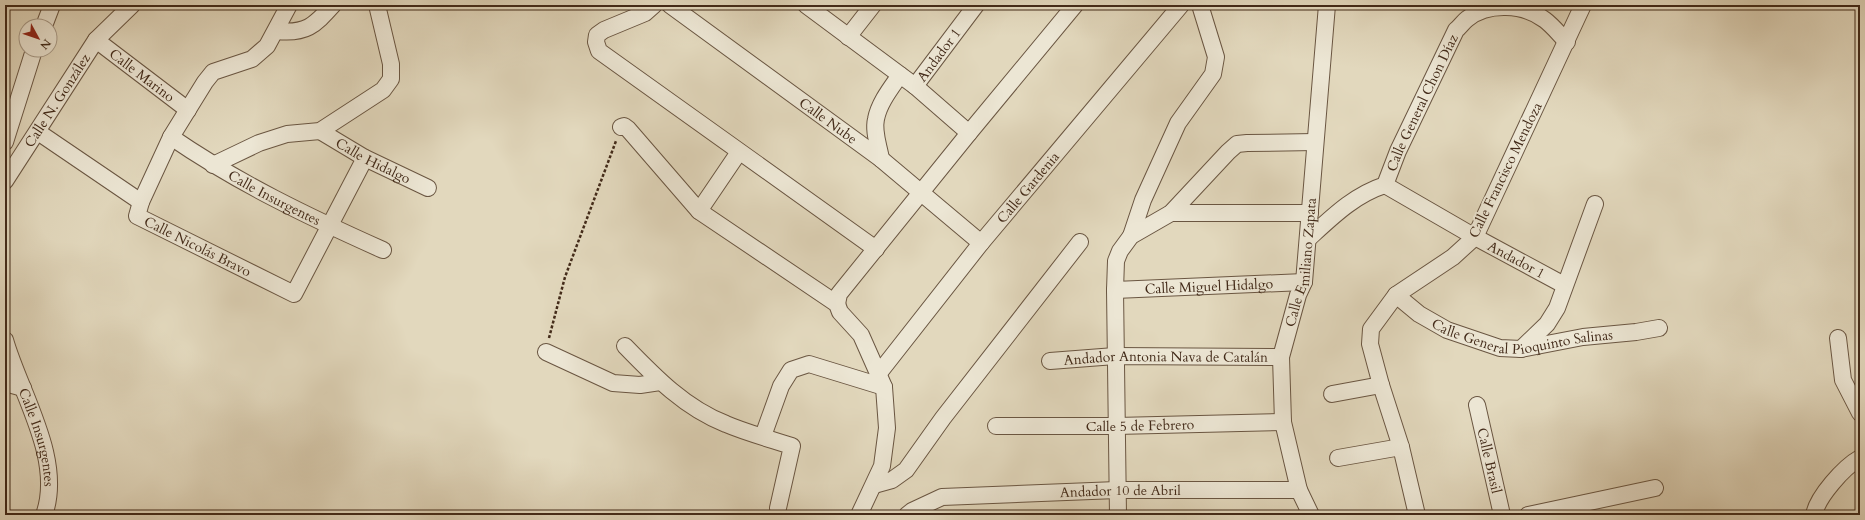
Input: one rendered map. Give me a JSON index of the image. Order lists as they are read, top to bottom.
{
  "streets": {
    "street": [
      "Andador 1",
      "Calle Marino",
      "Calle N. González",
      "Calle General Chon Díaz",
      "Calle Nube",
      "Calle Hidalgo",
      "Calle Francisco Mendoza",
      "Calle Gardenia",
      "Calle Insurgentes",
      "Calle Nicolás Bravo",
      "Calle Emiliano Zapata",
      "Calle Miguel Hidalgo",
      "Calle General Pioquinto Salinas",
      "Andador Antonia Nava de Catalán",
      "Calle 5 de Febrero",
      "Calle Brasil",
      "Andador 10 de Abril"
    ]
  },
  "crossings": [
    ["Andador 1", "Calle General Chon Díaz"],
    ["Andador 1", "Calle Francisco Mendoza"],
    ["Calle Marino", "Calle N. González"],
    ["Calle Marino", "Calle Nicolás Bravo"],
    ["Calle General Chon Díaz", "Calle Francisco Mendoza"],
    ["Calle General Chon Díaz", "Calle Emiliano Zapata"],
    ["Calle Nube", "Calle Gardenia"],
    ["Calle Francisco Mendoza", "Calle General Pioquinto Salinas"],
    ["Calle Insurgentes", "Calle Nicolás Bravo"],
    ["Calle Emiliano Zapata", "Calle Miguel Hidalgo"],
    ["Calle Emiliano Zapata", "Andador Antonia Nava de Catalán"],
    ["Calle Emiliano Zapata", "Calle 5 de Febrero"],
    ["Calle Emiliano Zapata", "Andador 10 de Abril"]
  ],
  "north": "bottom right"
}
